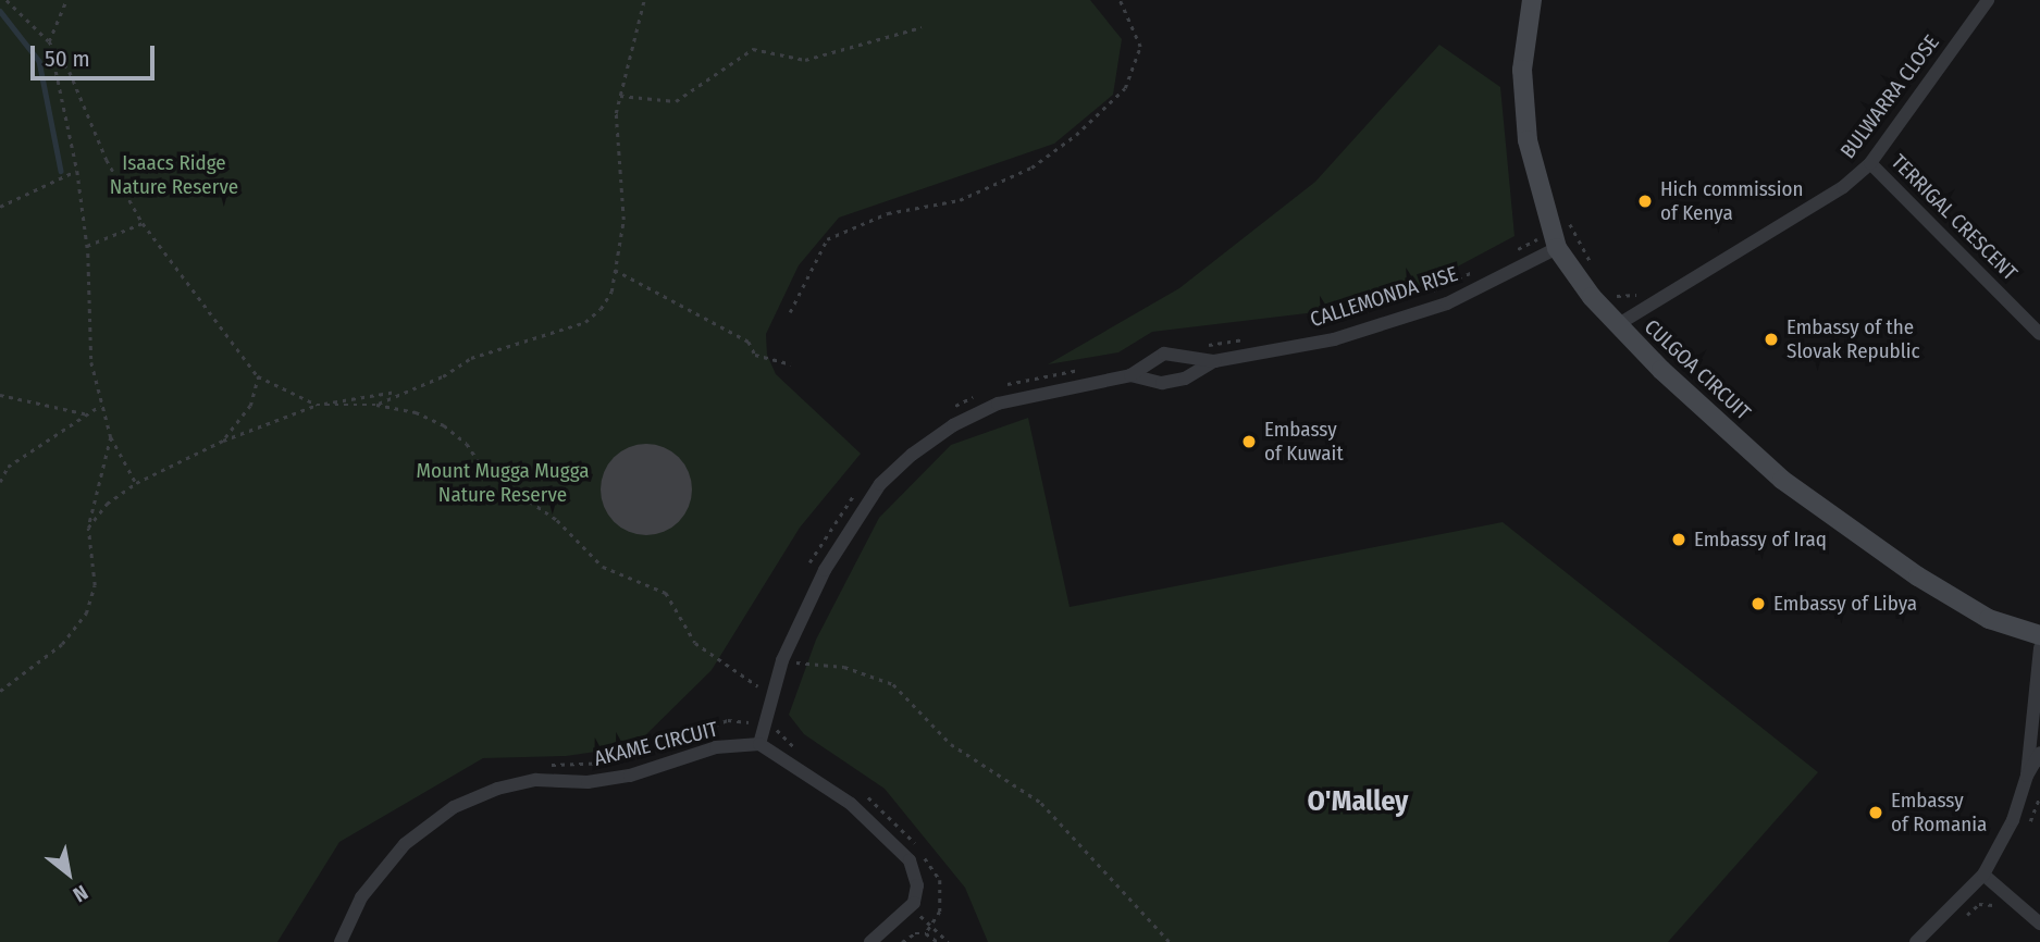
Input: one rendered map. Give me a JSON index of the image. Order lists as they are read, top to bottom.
{
  "streets": {
    "street": [
      "BULWARRA CLOSE",
      "TERRIGAL CRESCENT",
      "CALLEMONDA RISE",
      "CULGOA CIRCUIT",
      "AKAME CIRCUIT"
    ]
  },
  "crossings": [
    ["BULWARRA CLOSE", "TERRIGAL CRESCENT"],
    ["BULWARRA CLOSE", "CULGOA CIRCUIT"],
    ["CALLEMONDA RISE", "CULGOA CIRCUIT"],
    ["CALLEMONDA RISE", "AKAME CIRCUIT"]
  ],
  "districts": ["O'Malley"],
  "parks": ["Isaacs Ridge Nature Reserve", "Mount Mugga Mugga Nature Reserve"],
  "places": [
    "Hich commission of Kenya",
    "Embassy of the Slovak Republic",
    "Embassy of Kuwait",
    "Embassy of Iraq",
    "Embassy of Libya",
    "Embassy of Romania"
  ],
  "scale_bar": "50 m",
  "north": "bottom right"
}
